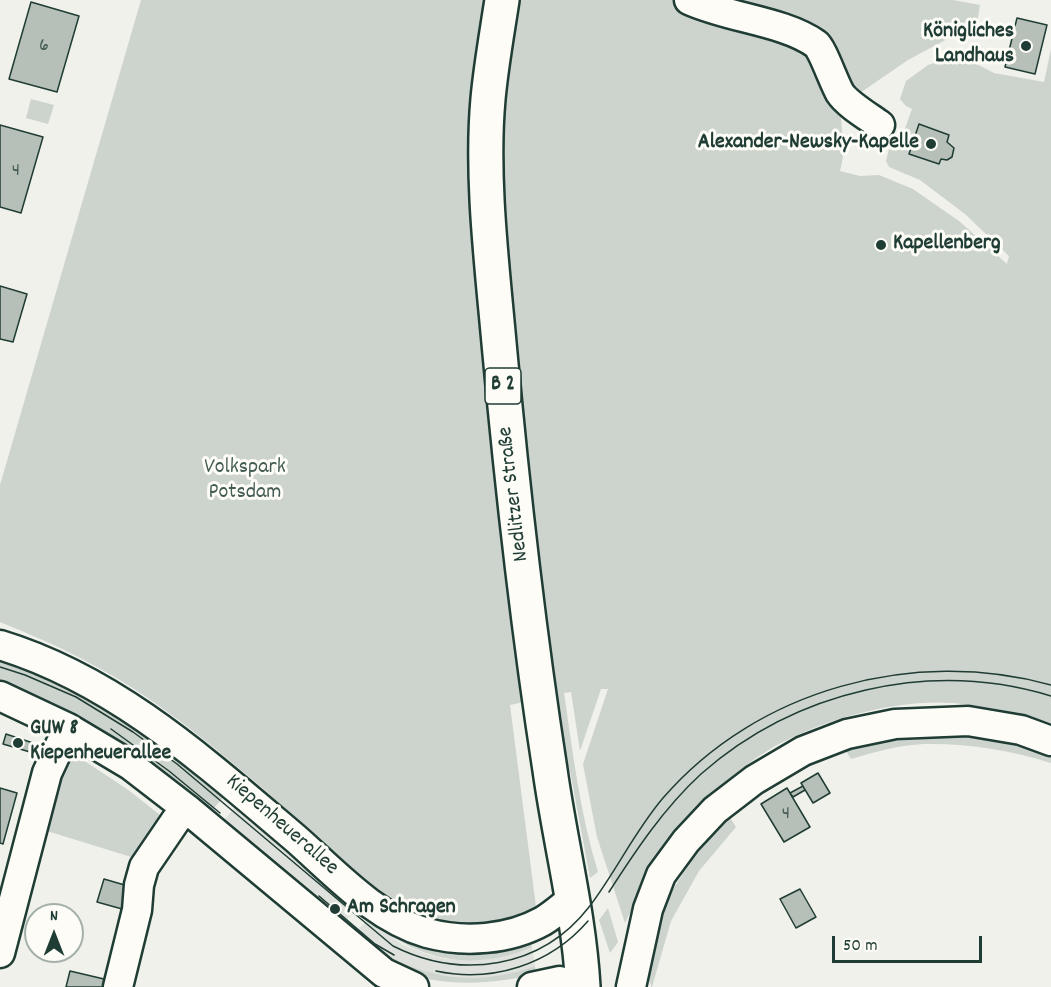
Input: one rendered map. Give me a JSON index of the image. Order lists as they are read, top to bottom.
{
  "streets": {
    "main road": ["B 2", "Nedlitzer Straße"],
    "street": ["Kiepenheuerallee"]
  },
  "crossings": [
    ["Nedlitzer Straße", "Kiepenheuerallee"]
  ],
  "parks": ["Volkspark Potsdam"],
  "places": [
    "Königliches Landhaus",
    "Alexander-Newsky-Kapelle",
    "Kapellenberg",
    "GUW 8 Kiepenheuerallee",
    "Am Schragen"
  ],
  "house_numbers": ["6", "4", "4"],
  "scale_bar": "50 m",
  "north": "top"
}
